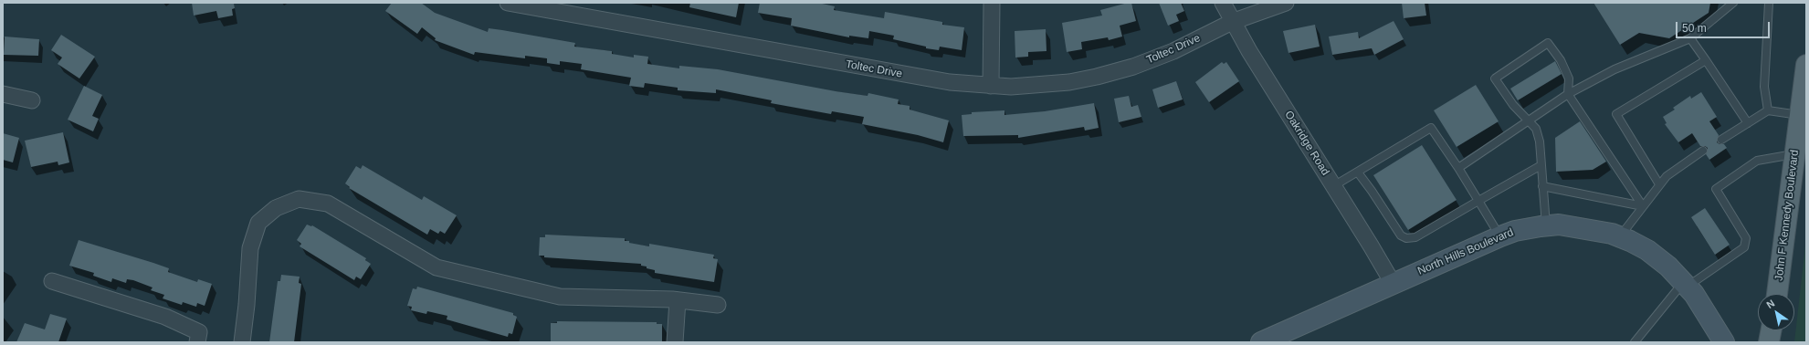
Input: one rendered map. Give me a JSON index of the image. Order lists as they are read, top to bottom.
{
  "streets": {
    "main road": ["John F Kennedy Boulevard"],
    "street": ["Toltec Drive", "Oakridge Road", "North Hills Boulevard"]
  },
  "crossings": [
    ["Toltec Drive", "Oakridge Road"],
    ["Oakridge Road", "North Hills Boulevard"]
  ],
  "scale_bar": "50 m",
  "north": "top left"
}
